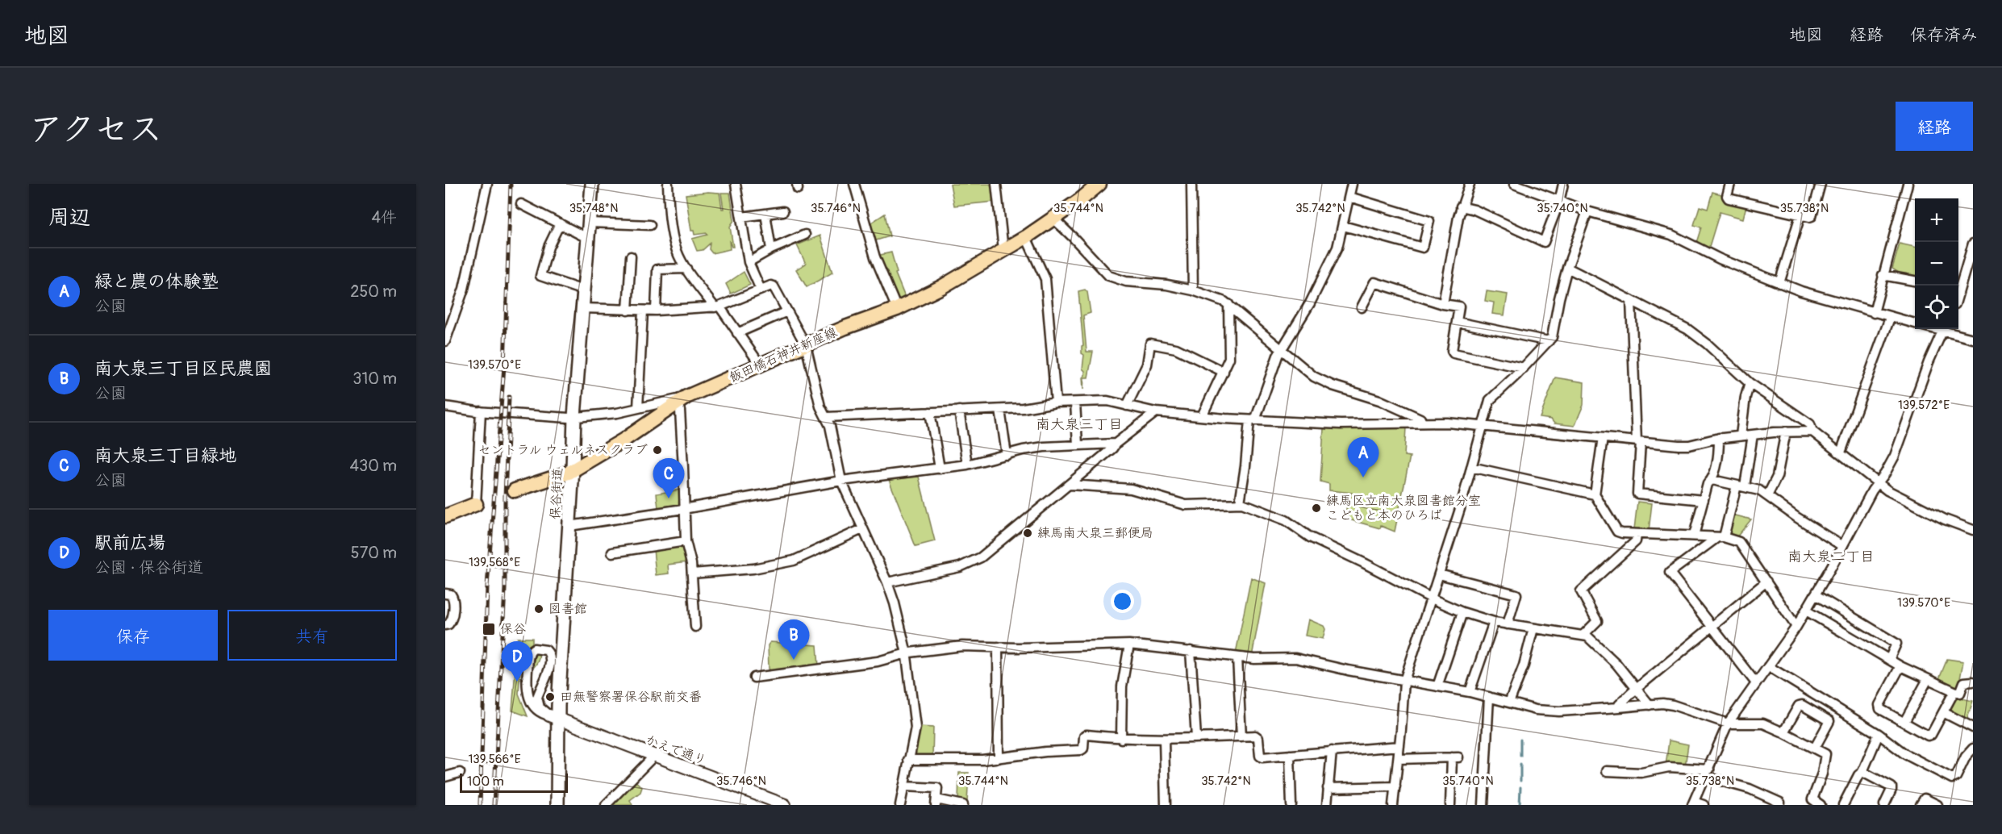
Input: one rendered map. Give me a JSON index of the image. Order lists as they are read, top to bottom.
{
  "streets": {
    "main road": ["飯田橋石神井新座線", "保谷街道"],
    "street": ["かえで通り"]
  },
  "crossings": [
    ["飯田橋石神井新座線", "保谷街道"],
    ["保谷街道", "かえで通り"]
  ],
  "districts": ["南大泉三丁目", "南大泉二丁目"],
  "places": {
    "other": [
      "セントラル ウェルネスクラブ",
      "練馬区立南大泉図書館分室 こどもと本のひろば",
      "練馬南大泉三郵便局",
      "図書館",
      "田無警察署保谷駅前交番"
    ],
    "transit": ["保谷"]
  },
  "scale_bar": "100 m",
  "page": {
    "header": "地図",
    "nav": ["地図", "経路", "保存済み"],
    "title": "アクセス",
    "buttons": [
      "経路",
      ["保存", "共有"]
    ],
    "heading": ["周辺", "4件"],
    "map_buttons": ["+", "−"],
    "list": [
      {
        "mark": "A",
        "name": "緑と農の体験塾",
        "note": "公園",
        "value": "250 m"
      },
      {
        "mark": "B",
        "name": "南大泉三丁目区民農園",
        "note": "公園",
        "value": "310 m"
      },
      {
        "mark": "C",
        "name": "南大泉三丁目緑地",
        "note": "公園",
        "value": "430 m"
      },
      {
        "mark": "D",
        "name": "駅前広場",
        "note": "公園 · 保谷街道",
        "value": "570 m"
      }
    ],
    "pins": [
      "A",
      "C",
      "B",
      "D"
    ],
    "scale": "100 m"
  },
  "coordinates": [
    "35.742°N",
    "35.748°N",
    "35.746°N",
    "35.744°N",
    "35.740°N",
    "35.738°N",
    "139.570°E",
    "139.572°E",
    "139.568°E",
    "139.566°E"
  ]
}
